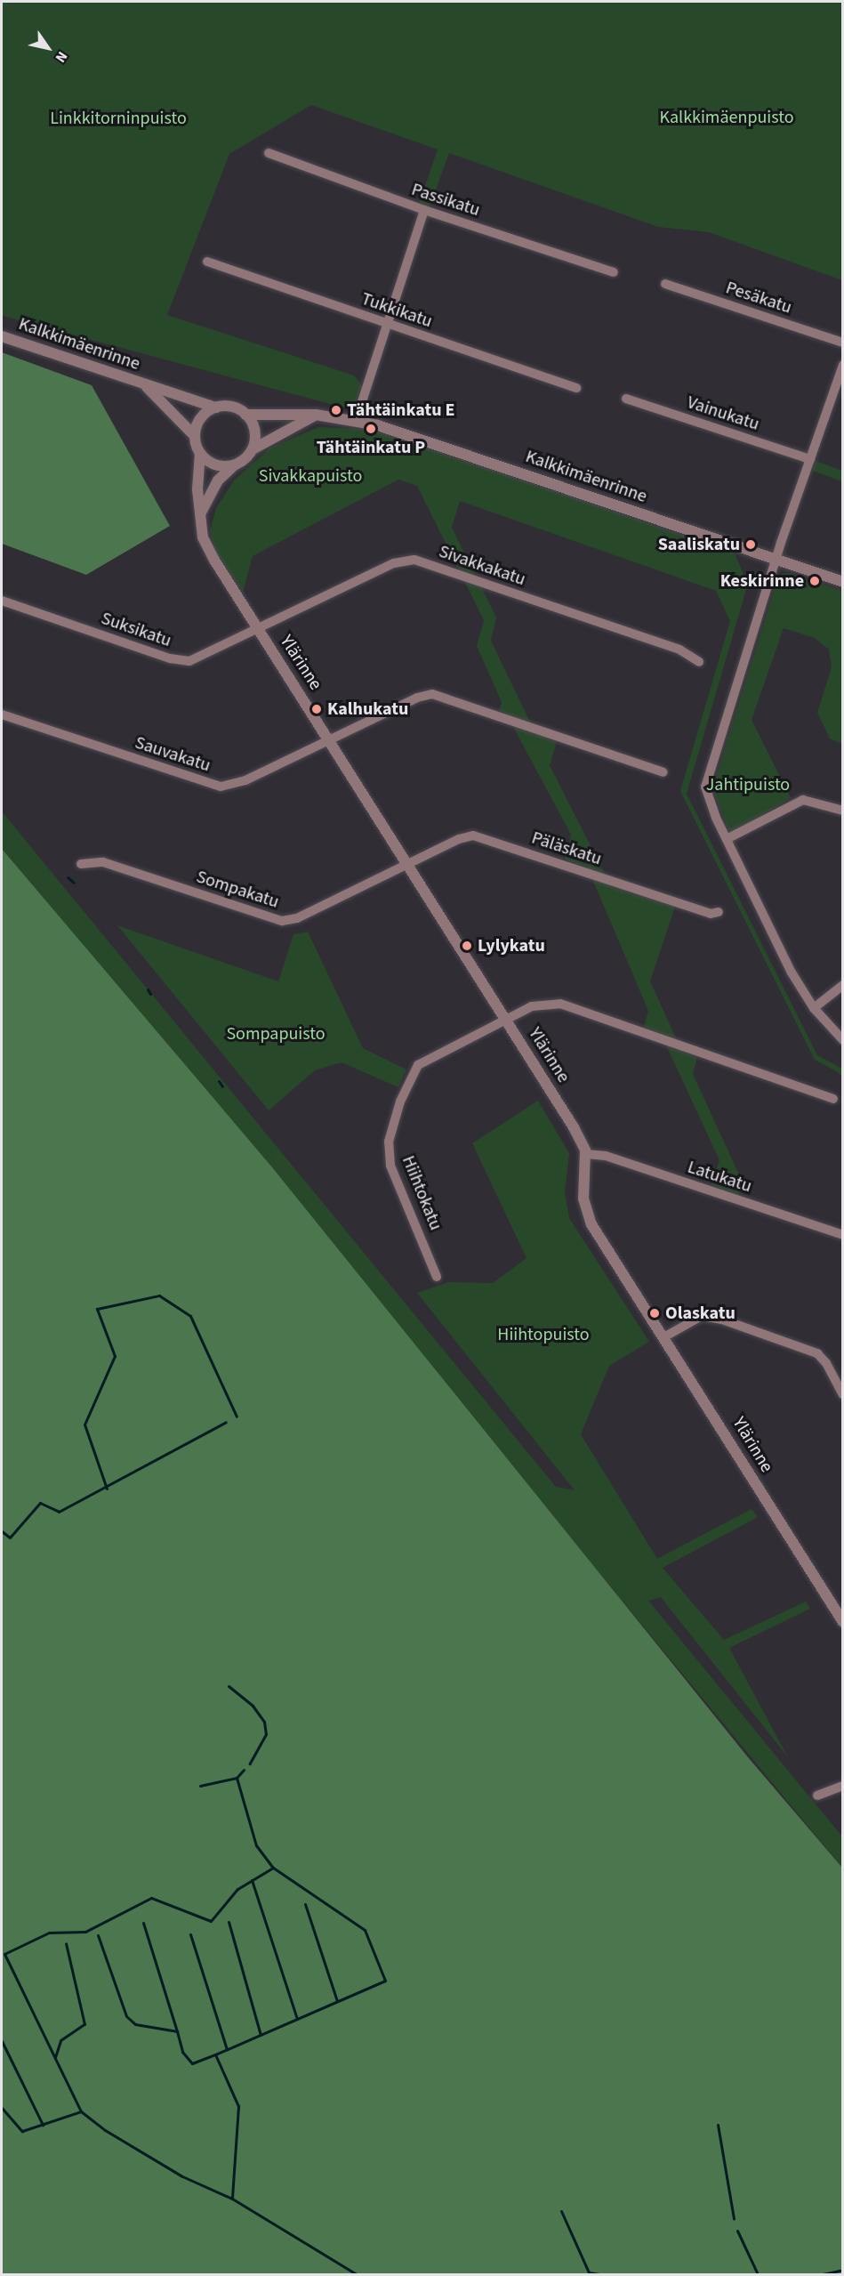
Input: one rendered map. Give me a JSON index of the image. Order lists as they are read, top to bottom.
{
  "streets": {
    "street": [
      "Passikatu",
      "Pesäkatu",
      "Tukkikatu",
      "Kalkkimäenrinne",
      "Vainukatu",
      "Sivakkakatu",
      "Suksikatu",
      "Ylärinne",
      "Sauvakatu",
      "Päläskatu",
      "Sompakatu",
      "Latukatu",
      "Hiihtokatu"
    ]
  },
  "crossings": [
    ["Kalkkimäenrinne", "Ylärinne"],
    ["Sivakkakatu", "Suksikatu"],
    ["Sivakkakatu", "Ylärinne"],
    ["Suksikatu", "Ylärinne"],
    ["Ylärinne", "Sauvakatu"],
    ["Ylärinne", "Päläskatu"],
    ["Ylärinne", "Sompakatu"],
    ["Ylärinne", "Latukatu"],
    ["Ylärinne", "Hiihtokatu"],
    ["Päläskatu", "Sompakatu"]
  ],
  "parks": [
    "Kalkkimäenpuisto",
    "Linkkitorninpuisto",
    "Sivakkapuisto",
    "Jahtipuisto",
    "Sompapuisto",
    "Hiihtopuisto"
  ],
  "places": [
    "Tähtäinkatu E",
    "Tähtäinkatu P",
    "Saaliskatu",
    "Keskirinne",
    "Kalhukatu",
    "Lylykatu",
    "Olaskatu"
  ],
  "north": "bottom right"
}
